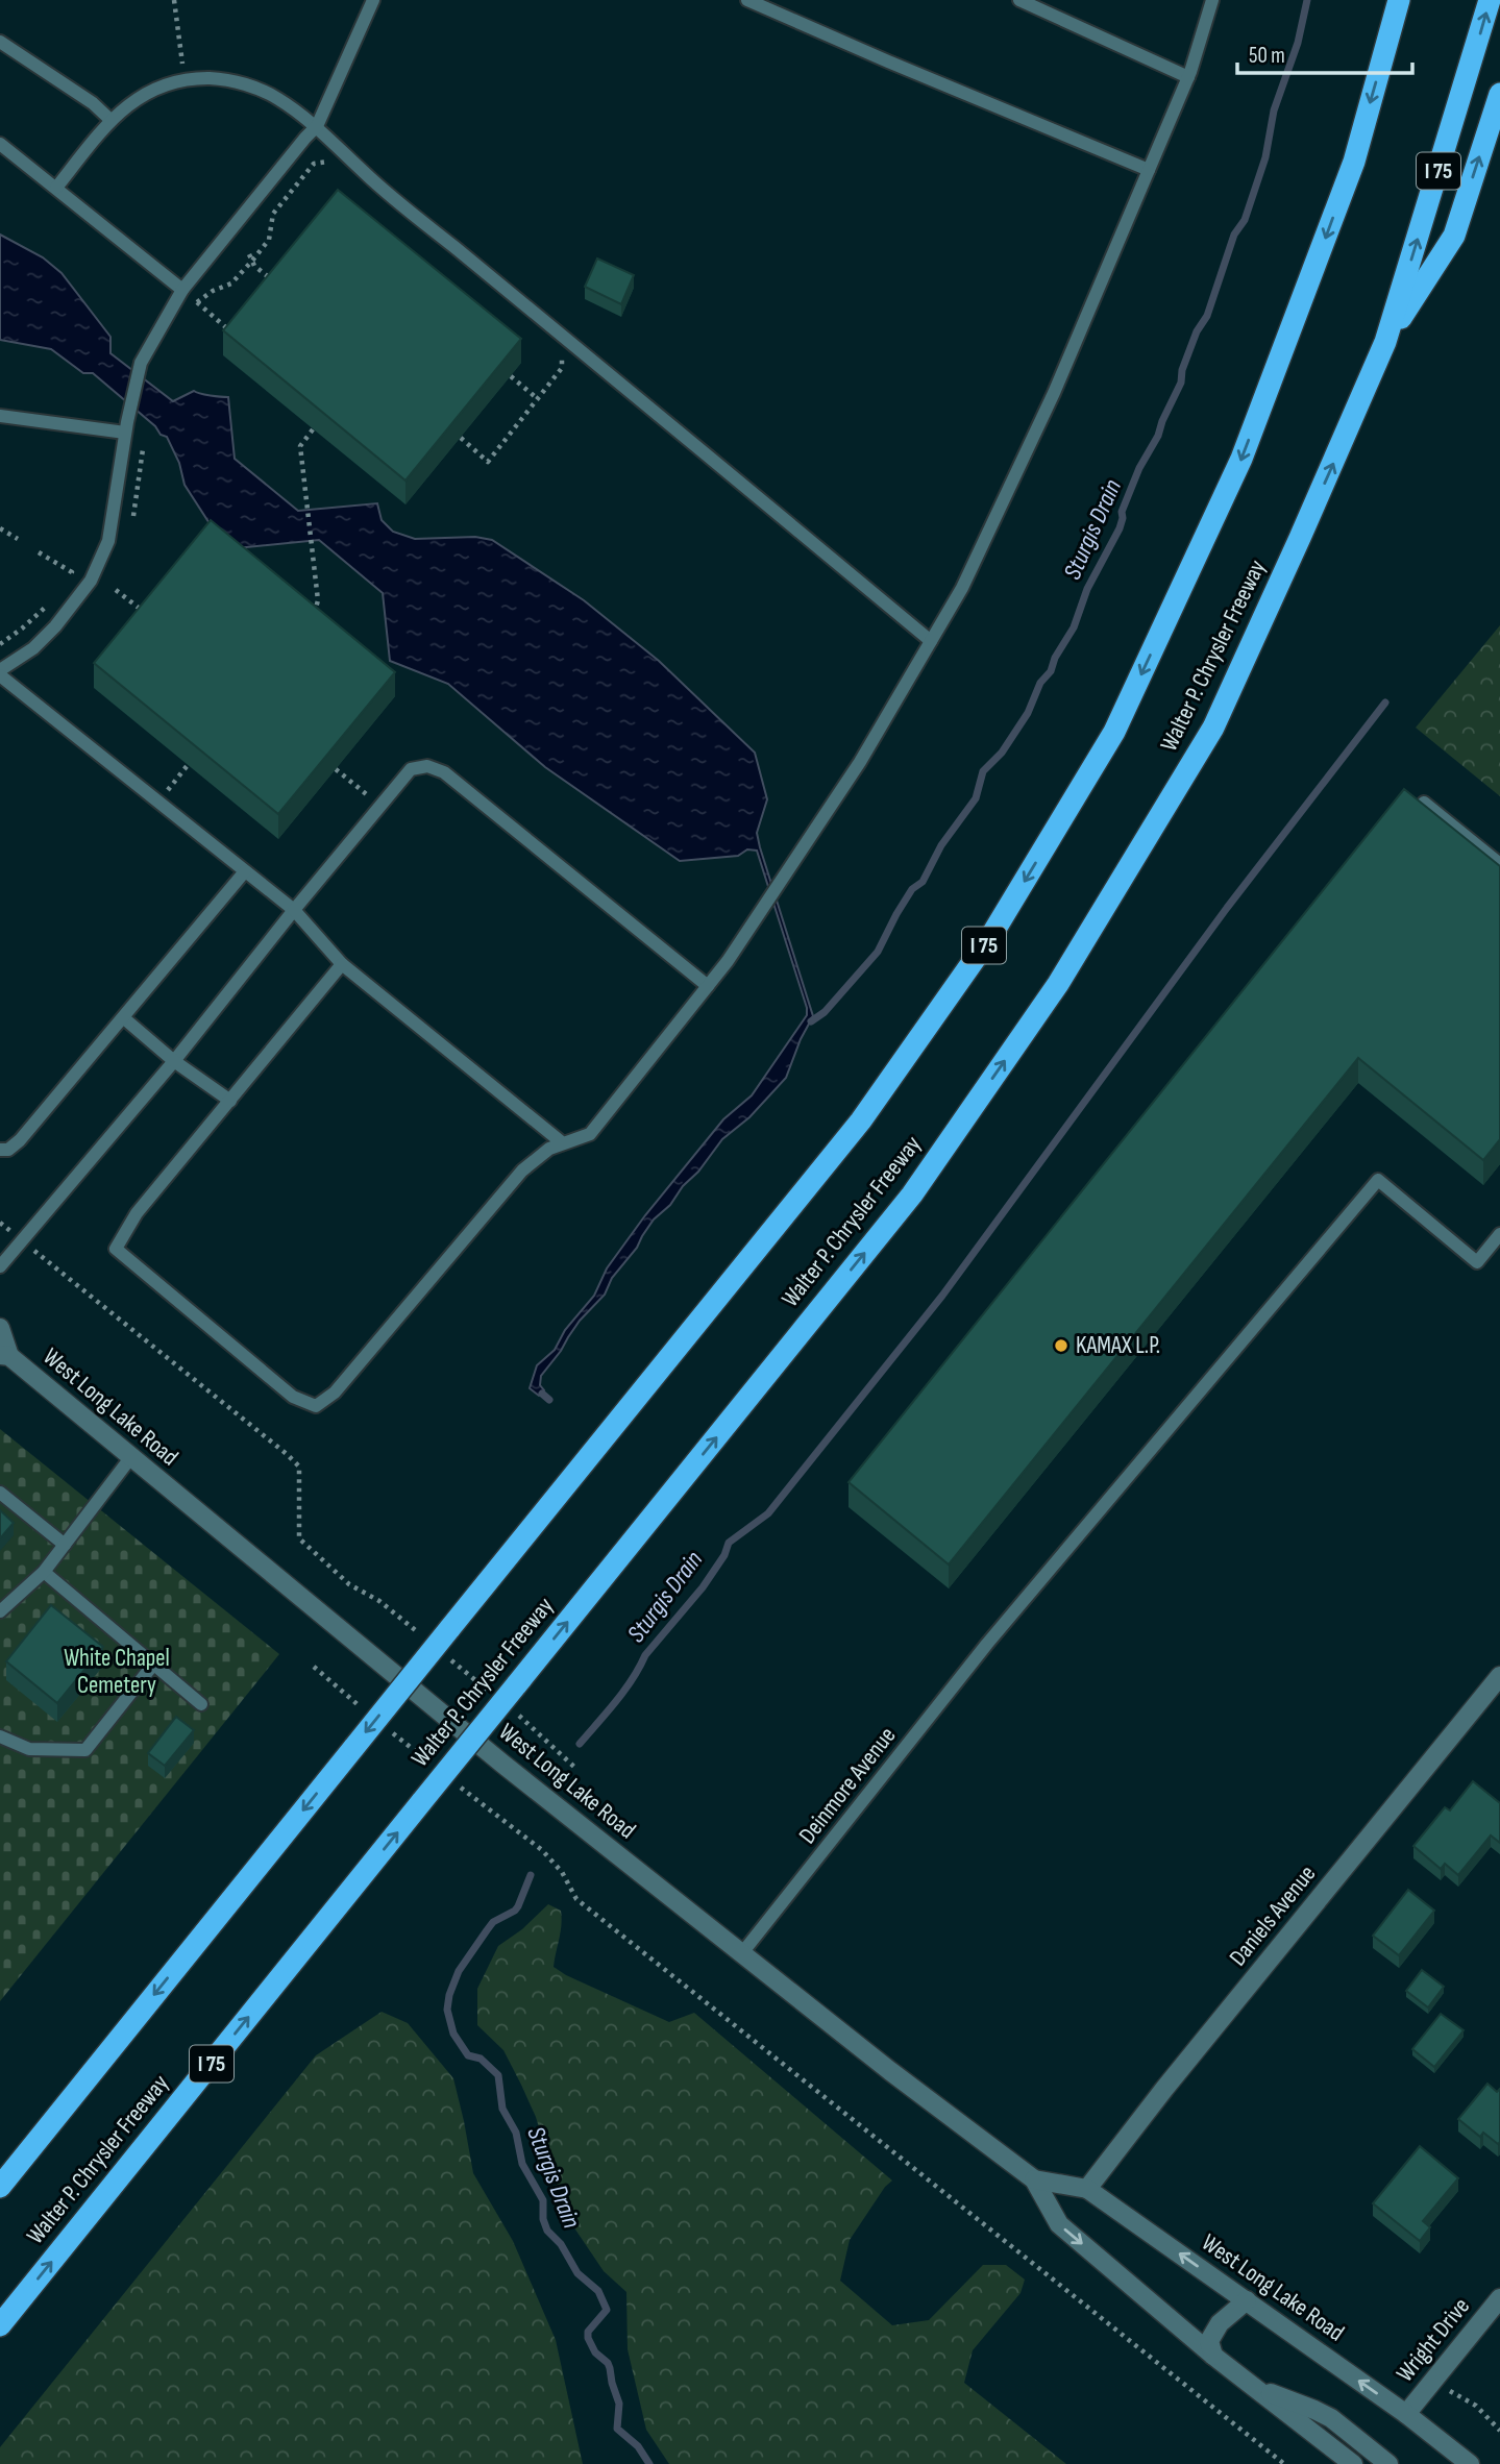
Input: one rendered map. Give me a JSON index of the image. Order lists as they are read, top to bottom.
{
  "streets": {
    "highway": ["I 75", "Walter P. Chrysler Freeway"],
    "main road": ["West Long Lake Road", "Daniels Avenue", "Wright Drive"],
    "lane": ["Deinmore Avenue"]
  },
  "crossings": [
    ["West Long Lake Road", "Deinmore Avenue"],
    ["West Long Lake Road", "Daniels Avenue"],
    ["West Long Lake Road", "Wright Drive"]
  ],
  "water": ["Sturgis Drain"],
  "parks": ["White Chapel Cemetery"],
  "places": ["KAMAX L.P."],
  "scale_bar": "50 m"
}
